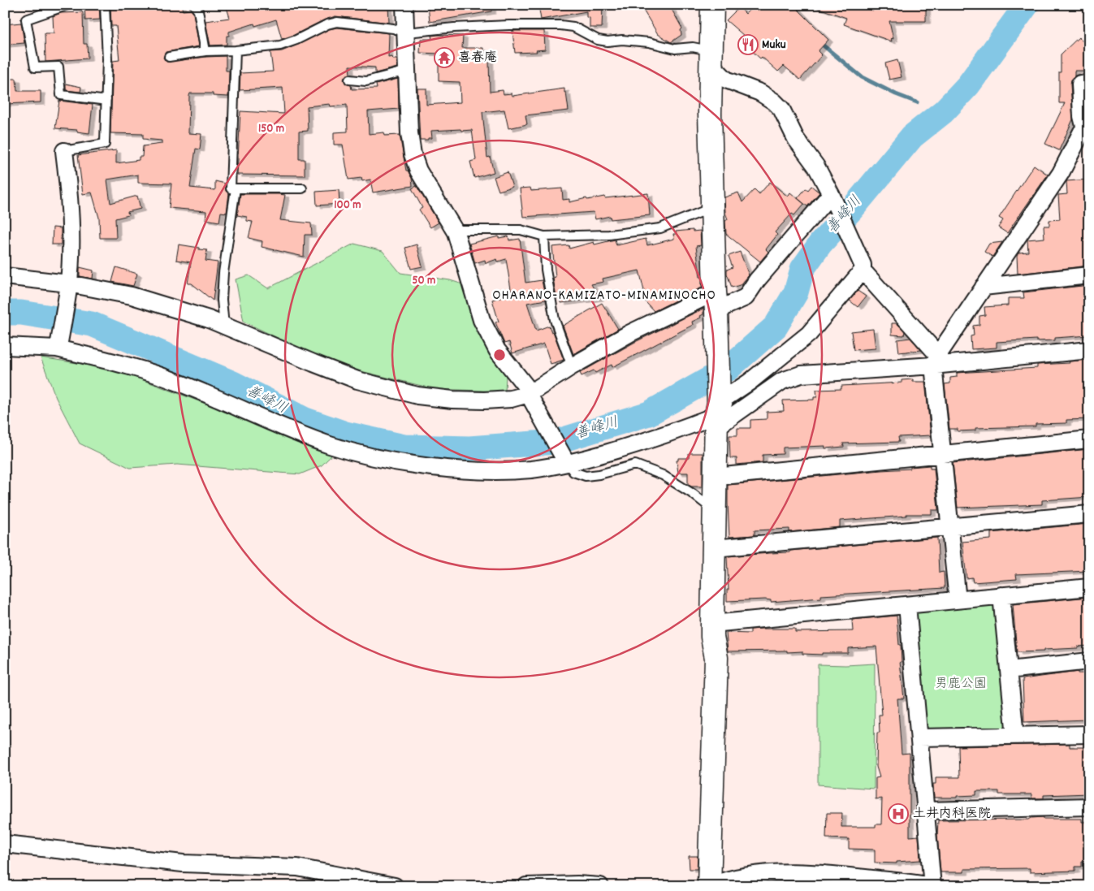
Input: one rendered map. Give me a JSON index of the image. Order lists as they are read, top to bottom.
{
  "districts": ["OHARANO-KAMIZATO-MINAMINOCHO"],
  "water": ["善峰川"],
  "parks": ["男鹿公園"],
  "places": {
    "restaurant": ["Muku"],
    "temple": ["喜春庵"],
    "hospital": ["土井内科医院"]
  },
  "rings": ["150 m", "100 m", "50 m"]
}
